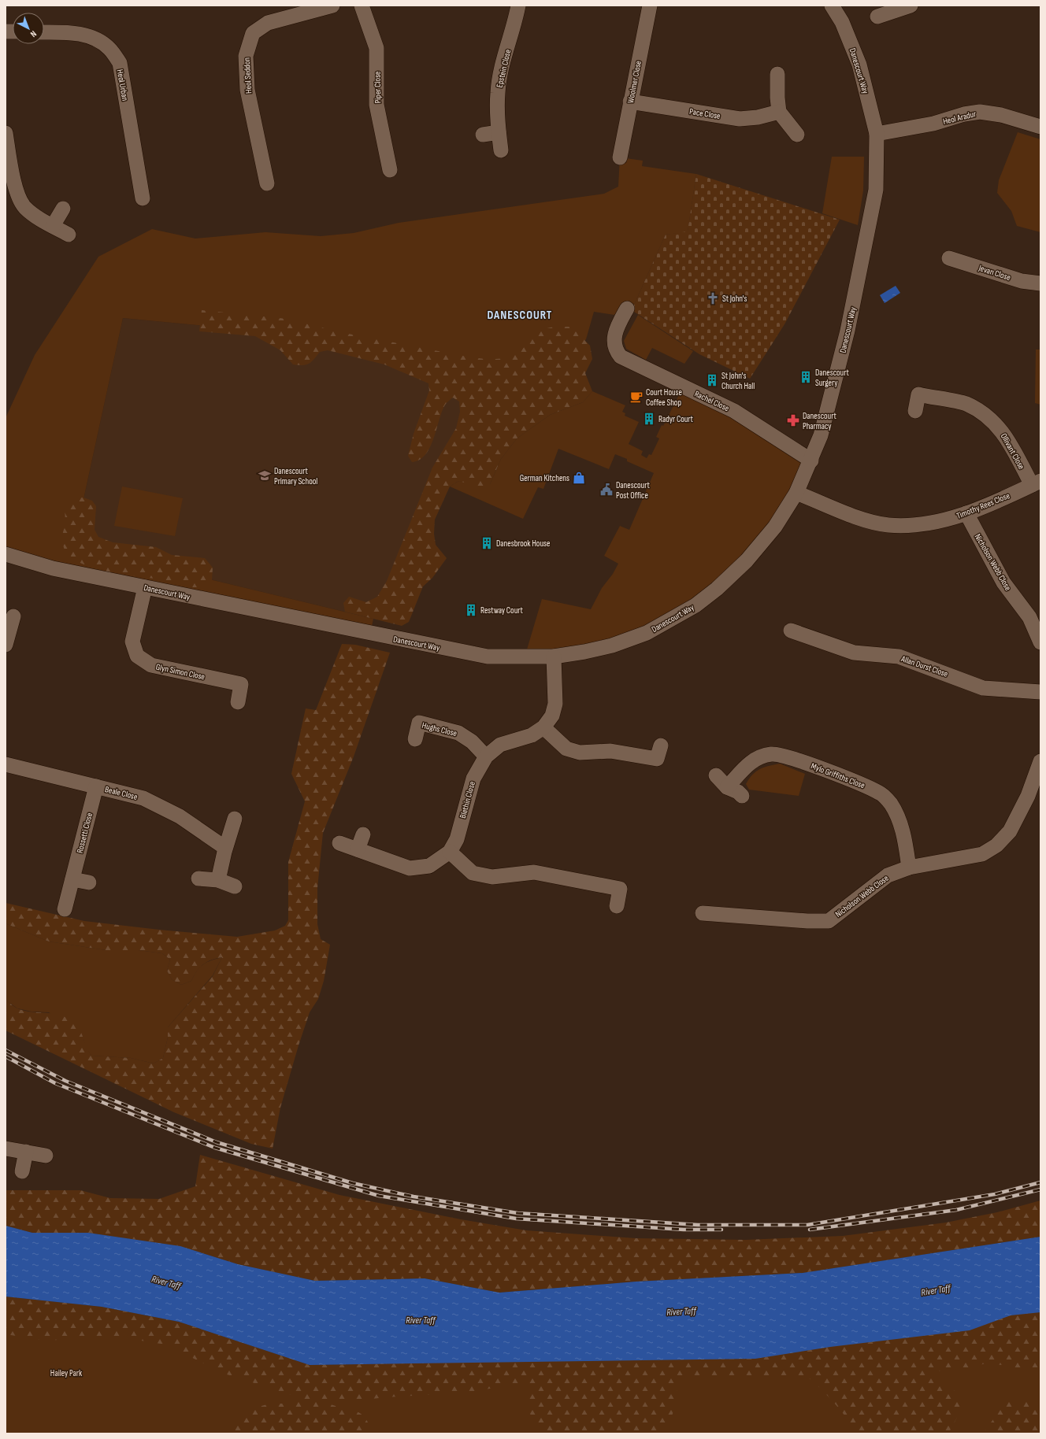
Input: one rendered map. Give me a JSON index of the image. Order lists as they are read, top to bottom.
{
  "streets": {
    "street": [
      "Epstein Close",
      "Danescourt Way",
      "Heol Seddon",
      "Woolmer Close",
      "Heol Urban",
      "Piper Close",
      "Pace Close",
      "Heol Aradur",
      "Jevan Close",
      "Rachel Close",
      "Ollivant Close",
      "Timothy Rees Close",
      "Nicholson Webb Close",
      "Allan Durst Close",
      "Glyn Simon Close",
      "Hughs Close",
      "Mylo Griffiths Close",
      "Beale Close",
      "Blethin Close",
      "Rossetti Close"
    ]
  },
  "crossings": [
    ["Danescourt Way", "Heol Aradur"],
    ["Danescourt Way", "Rachel Close"],
    ["Danescourt Way", "Timothy Rees Close"],
    ["Danescourt Way", "Glyn Simon Close"],
    ["Danescourt Way", "Blethin Close"],
    ["Woolmer Close", "Pace Close"],
    ["Ollivant Close", "Timothy Rees Close"],
    ["Timothy Rees Close", "Nicholson Webb Close"],
    ["Nicholson Webb Close", "Mylo Griffiths Close"],
    ["Hughs Close", "Blethin Close"],
    ["Beale Close", "Rossetti Close"]
  ],
  "districts": ["DANESCOURT"],
  "water": ["River Taff"],
  "parks": ["Hailey Park"],
  "places": {
    "church": ["St John's"],
    "building": [
      "Danescourt Surgery",
      "St John's Church Hall",
      "Radyr Court",
      "Danesbrook House",
      "Restway Court"
    ],
    "cafe": ["Court House Coffee Shop"],
    "pharmacy": ["Danescourt Pharmacy"],
    "school or university": ["Danescourt Primary School"],
    "shop": ["German Kitchens"],
    "public building": ["Danescourt Post Office"]
  },
  "north": "bottom right"
}
